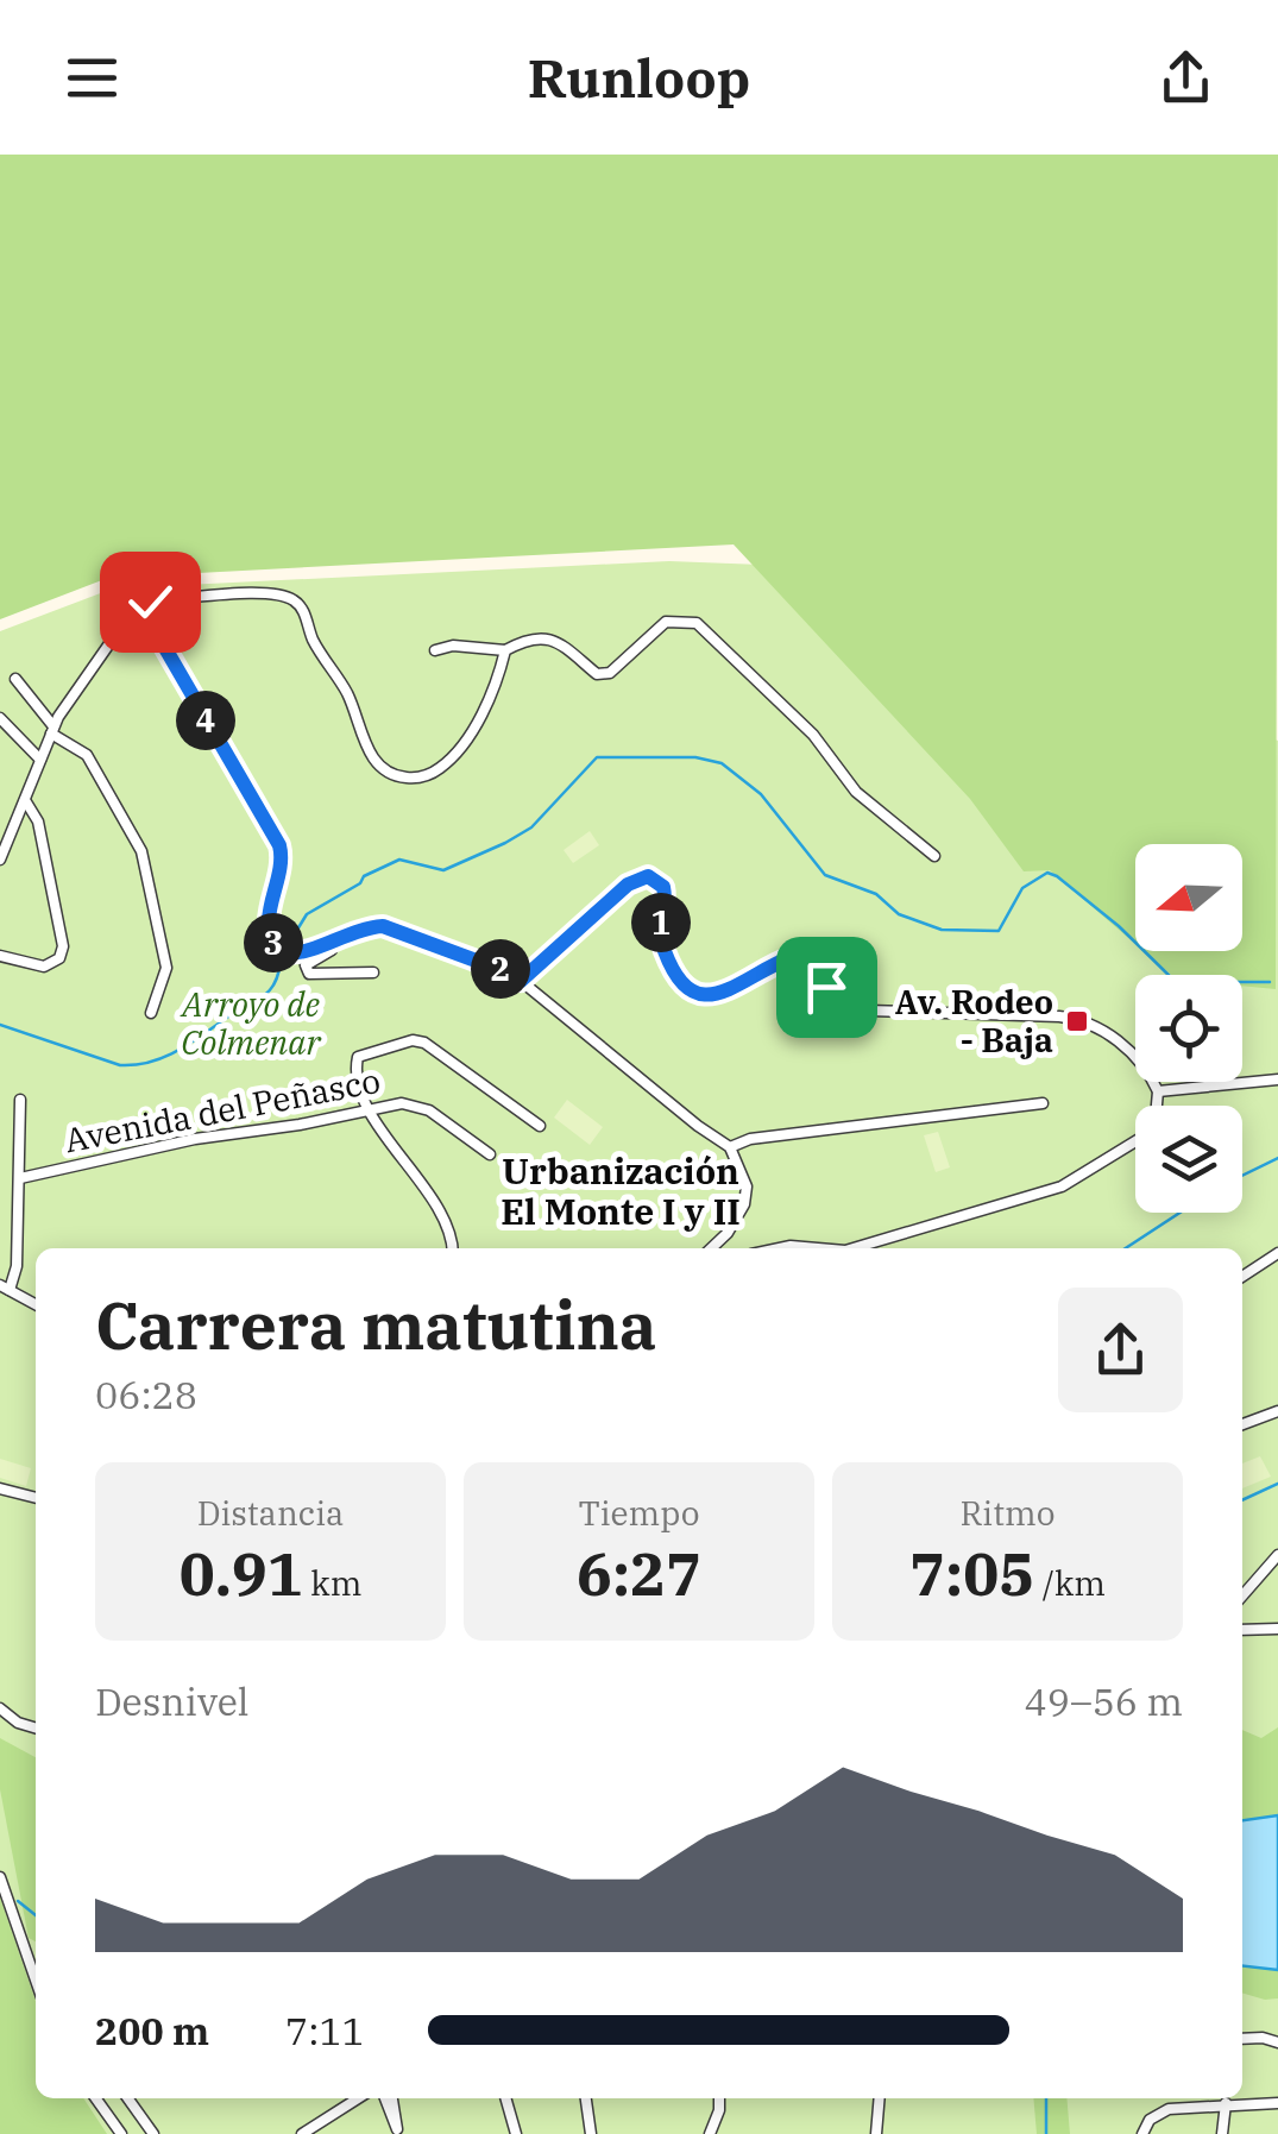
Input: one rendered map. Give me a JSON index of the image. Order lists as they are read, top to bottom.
{
  "streets": {
    "street": ["Avenida del Peñasco"]
  },
  "districts": ["Urbanización El Monte I y II"],
  "parks": ["Arroyo de Colmenar"],
  "places": {
    "transit": ["Av. Rodeo - Baja"]
  },
  "north": "left",
  "page": {
    "header": "Runloop",
    "pins": [
      "4",
      "1",
      "3",
      "2"
    ],
    "heading": ["Carrera matutina", "06:28"],
    "stats": [
      ["Distancia", "0.91 km"],
      ["Tiempo", "6:27"],
      ["Ritmo", "7:05 /km"]
    ],
    "chart": ["Desnivel", "49–56 m"],
    "list": [
      {
        "name": "200 m",
        "note": "7:11"
      }
    ]
  }
}
